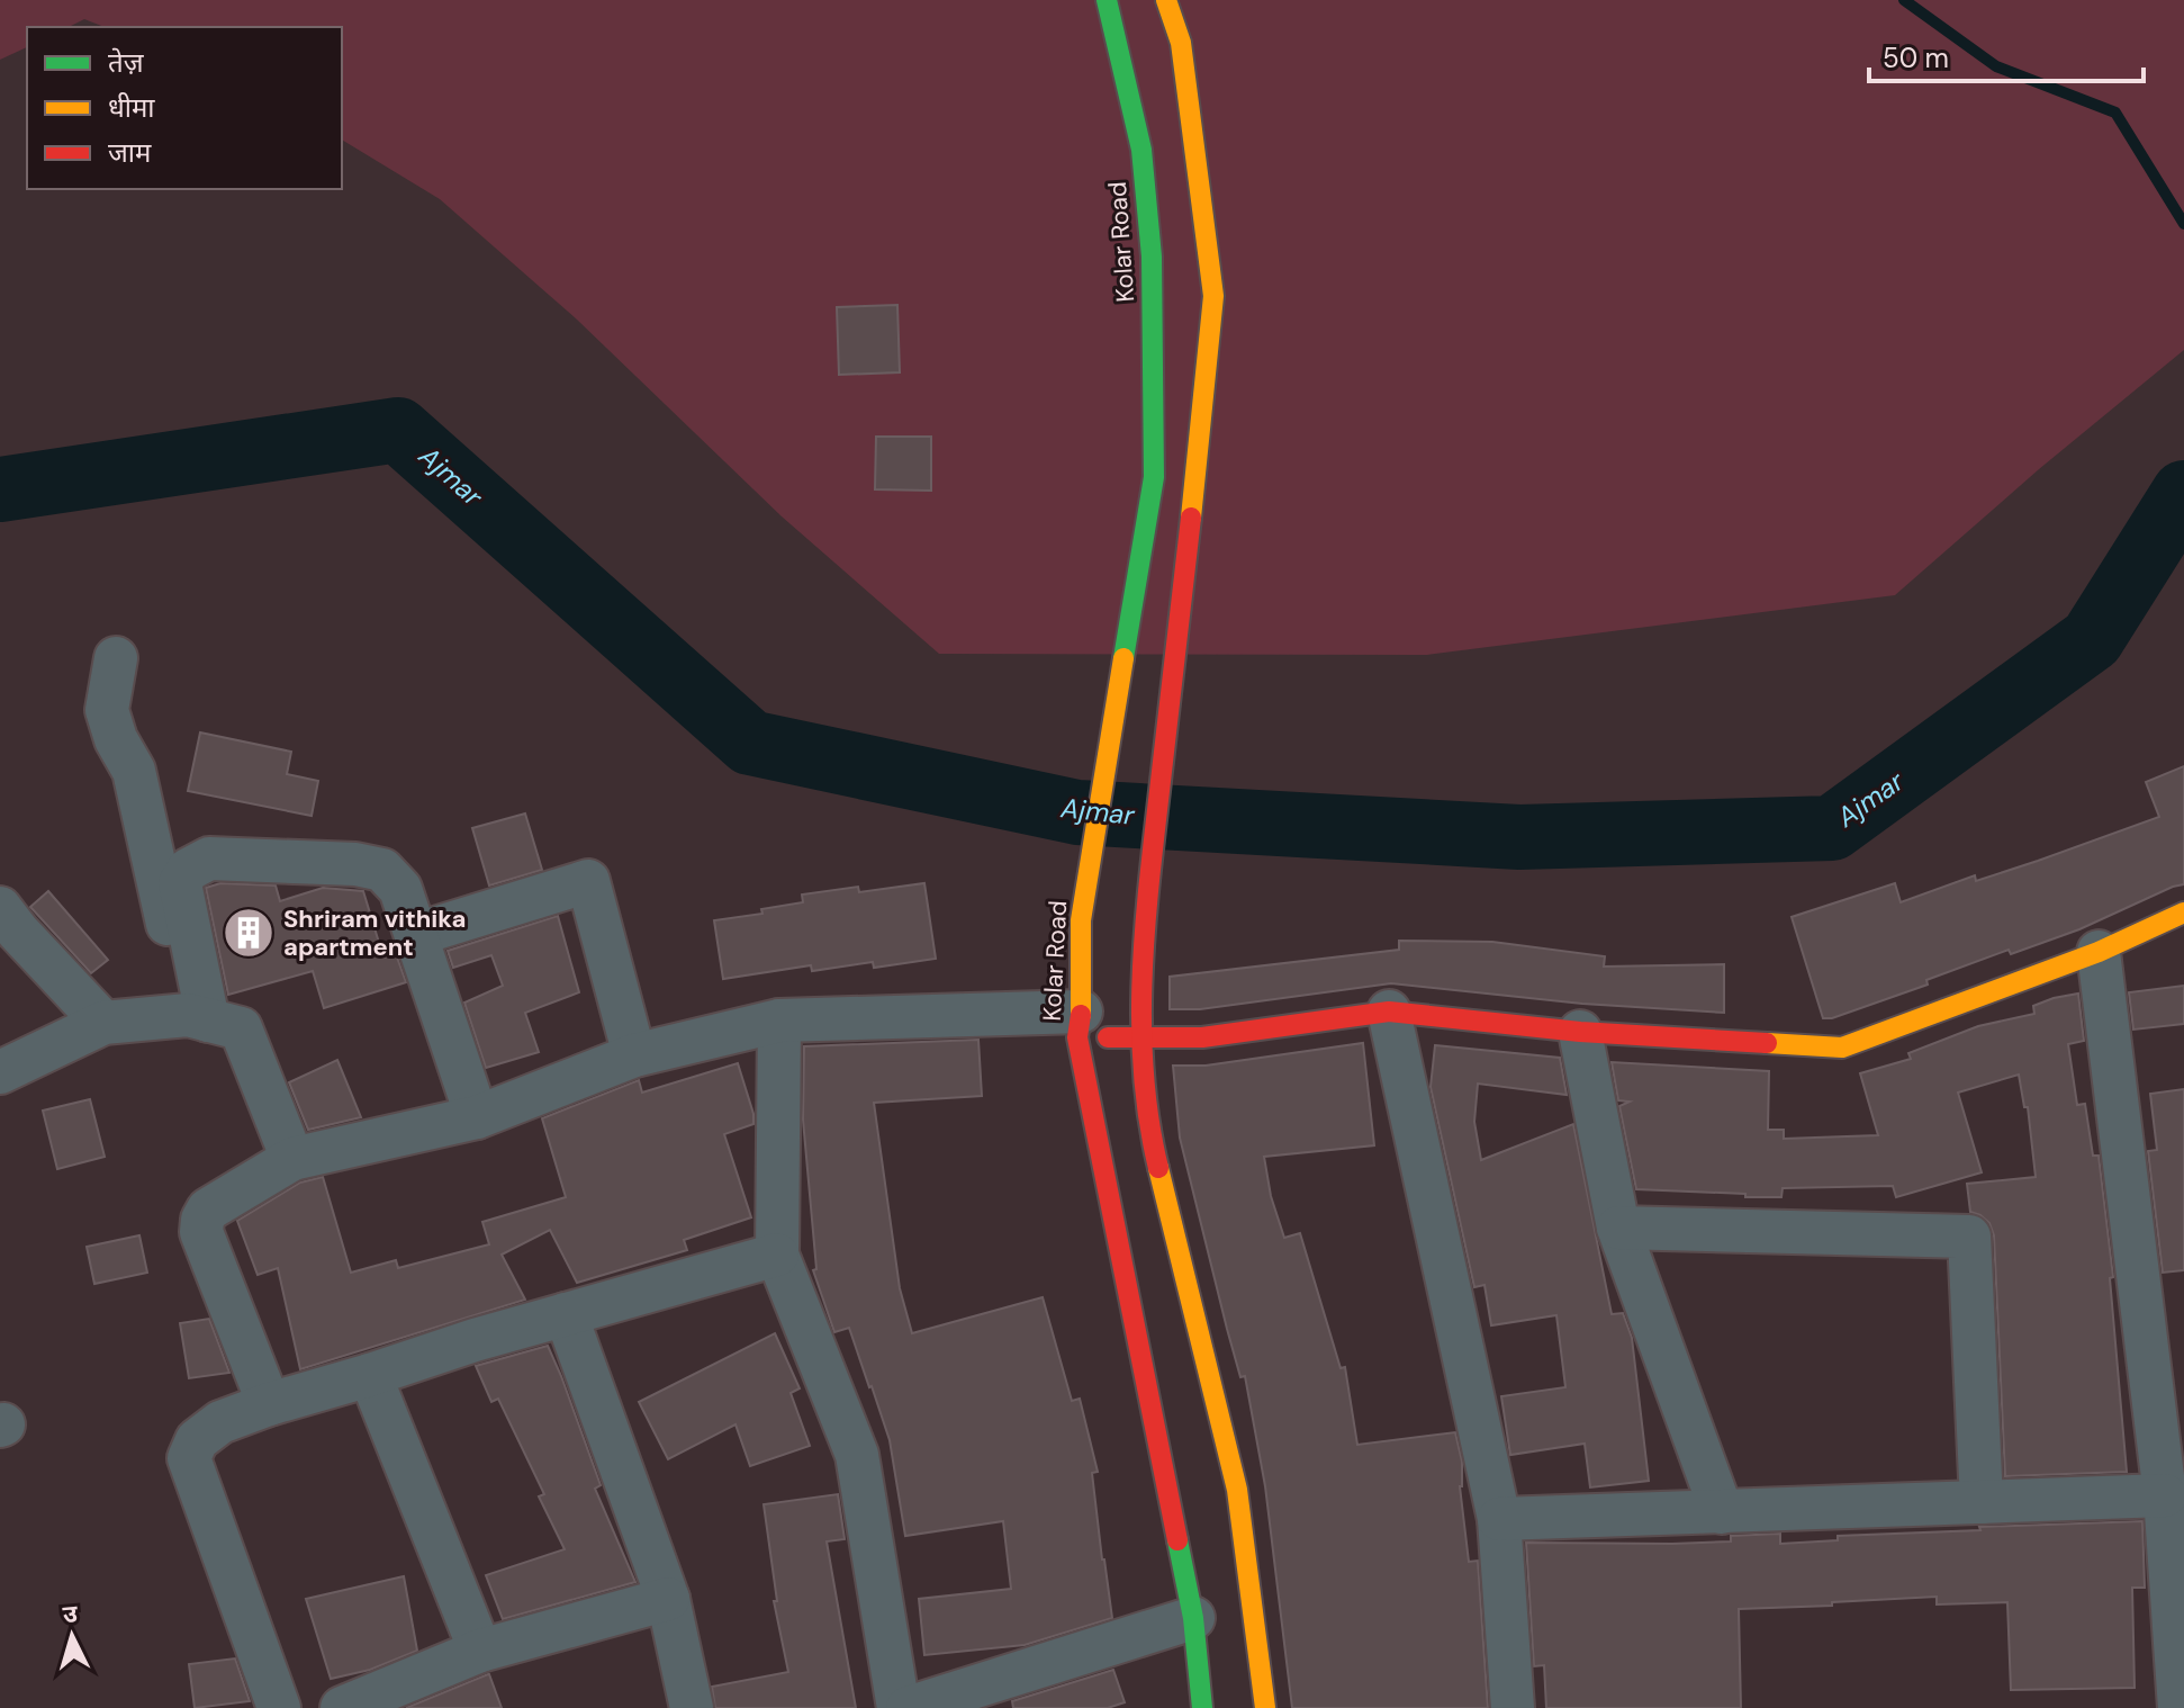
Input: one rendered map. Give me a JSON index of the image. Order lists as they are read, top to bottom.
{
  "streets": {
    "main road": ["Kolar Road"]
  },
  "water": ["Ajmar"],
  "places": {
    "building": ["Shriram vithika apartment"]
  },
  "legend": ["तेज़", "धीमा", "जाम"],
  "scale_bar": "50 m",
  "north": "top"
}
